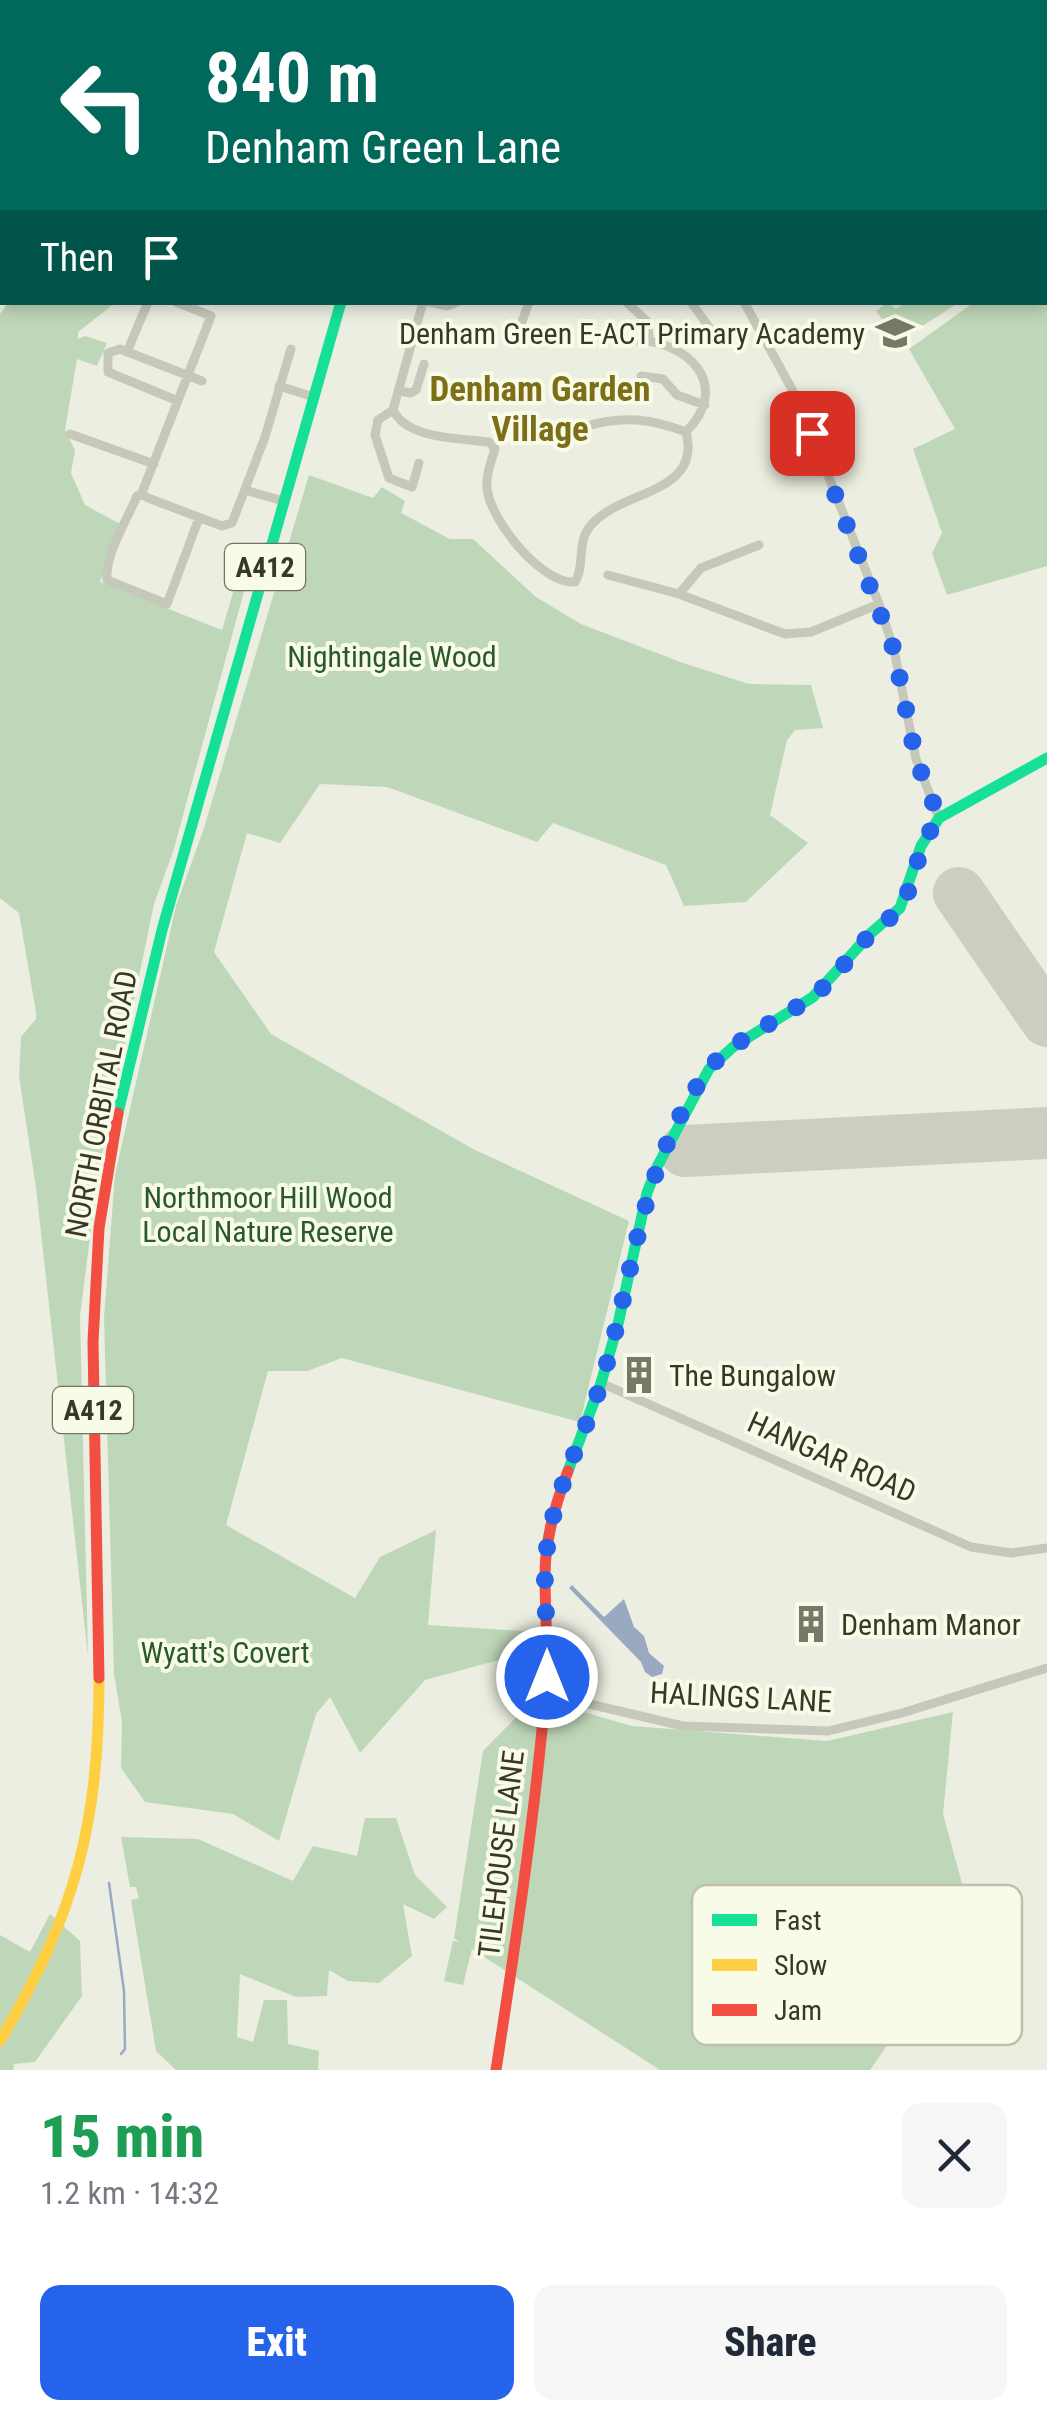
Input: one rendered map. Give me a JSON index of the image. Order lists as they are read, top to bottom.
{
  "streets": {
    "main road": ["A412", "NORTH ORBITAL ROAD", "TILEHOUSE LANE"],
    "street": ["HANGAR ROAD", "HALINGS LANE"]
  },
  "crossings": [
    ["HANGAR ROAD", "TILEHOUSE LANE"],
    ["HALINGS LANE", "TILEHOUSE LANE"]
  ],
  "districts": ["Denham Garden Village"],
  "parks": ["Nightingale Wood", "Northmoor Hill Wood Local Nature Reserve", "Wyatt's Covert"],
  "places": {
    "school or university": ["Denham Green E-ACT Primary Academy"],
    "building": ["The Bungalow", "Denham Manor"]
  },
  "legend": ["Fast", "Slow", "Jam"],
  "page": {
    "turn": ["840 m", "Denham Green Lane"],
    "then": "Then",
    "heading": ["15 min", "1.2 km · 14:32"],
    "buttons": ["Exit", "Share"]
  }
}
